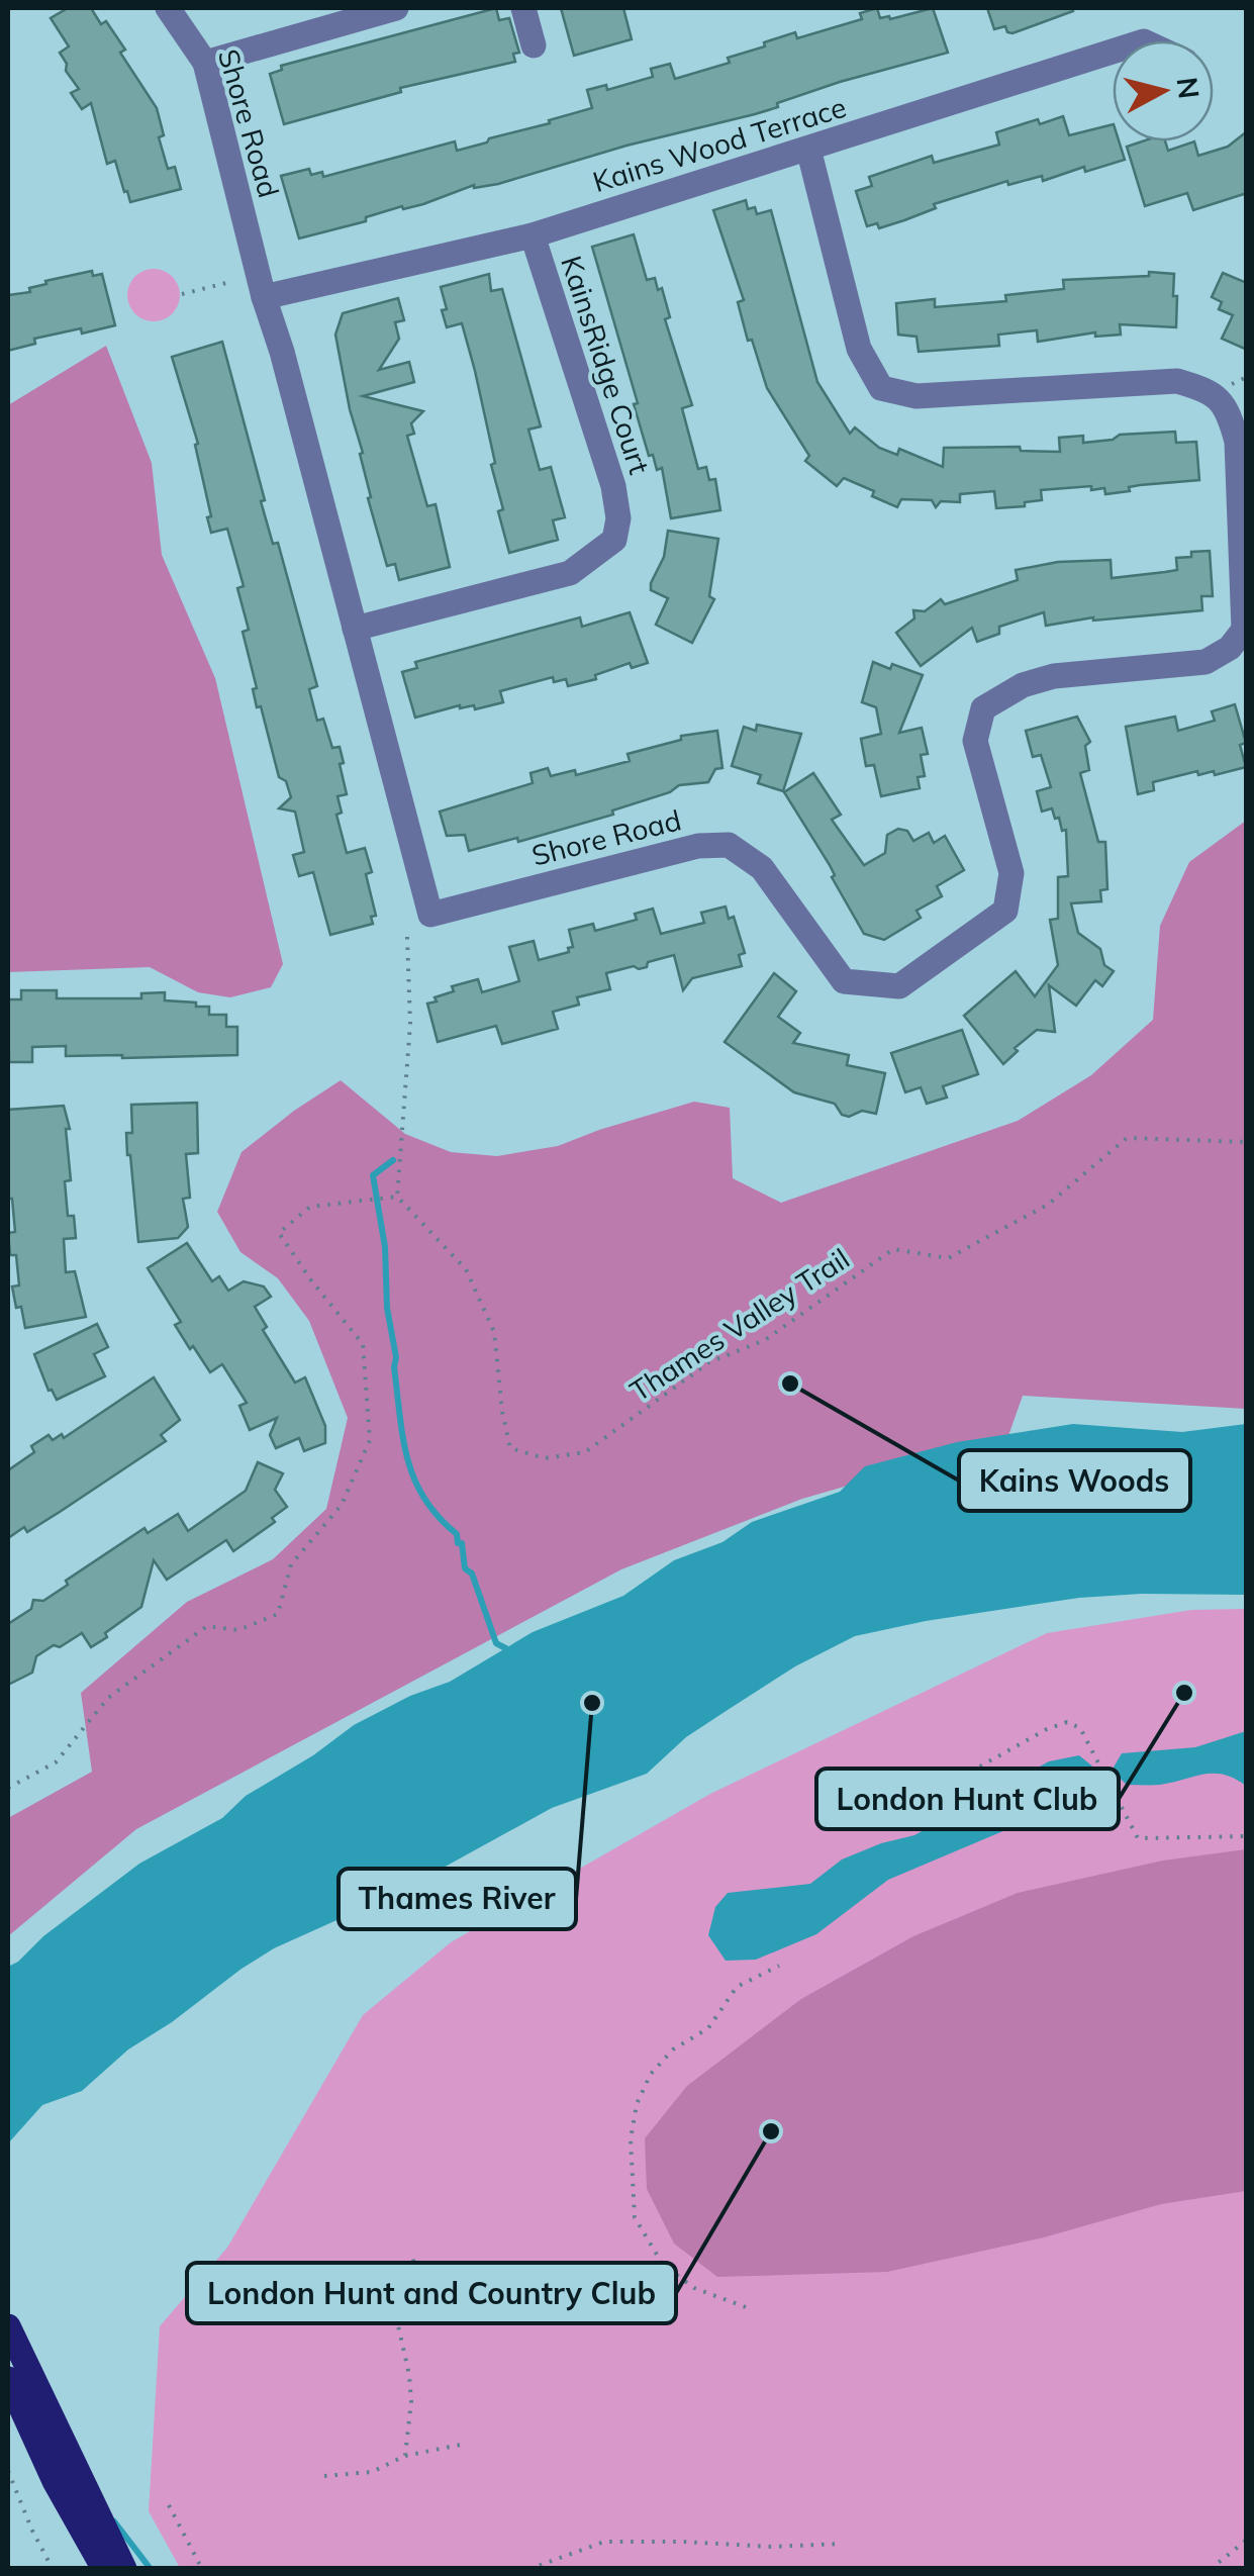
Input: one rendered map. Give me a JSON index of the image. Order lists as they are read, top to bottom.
{
  "streets": {
    "street": ["Shore Road", "Kains Wood Terrace", "KainsRidge Court"],
    "path": ["Thames Valley Trail"]
  },
  "crossings": [
    ["Shore Road", "Kains Wood Terrace"],
    ["Shore Road", "KainsRidge Court"],
    ["Kains Wood Terrace", "KainsRidge Court"]
  ],
  "places": [
    "Kains Woods",
    "London Hunt Club",
    "Thames River",
    "London Hunt and Country Club"
  ],
  "north": "right"
}
